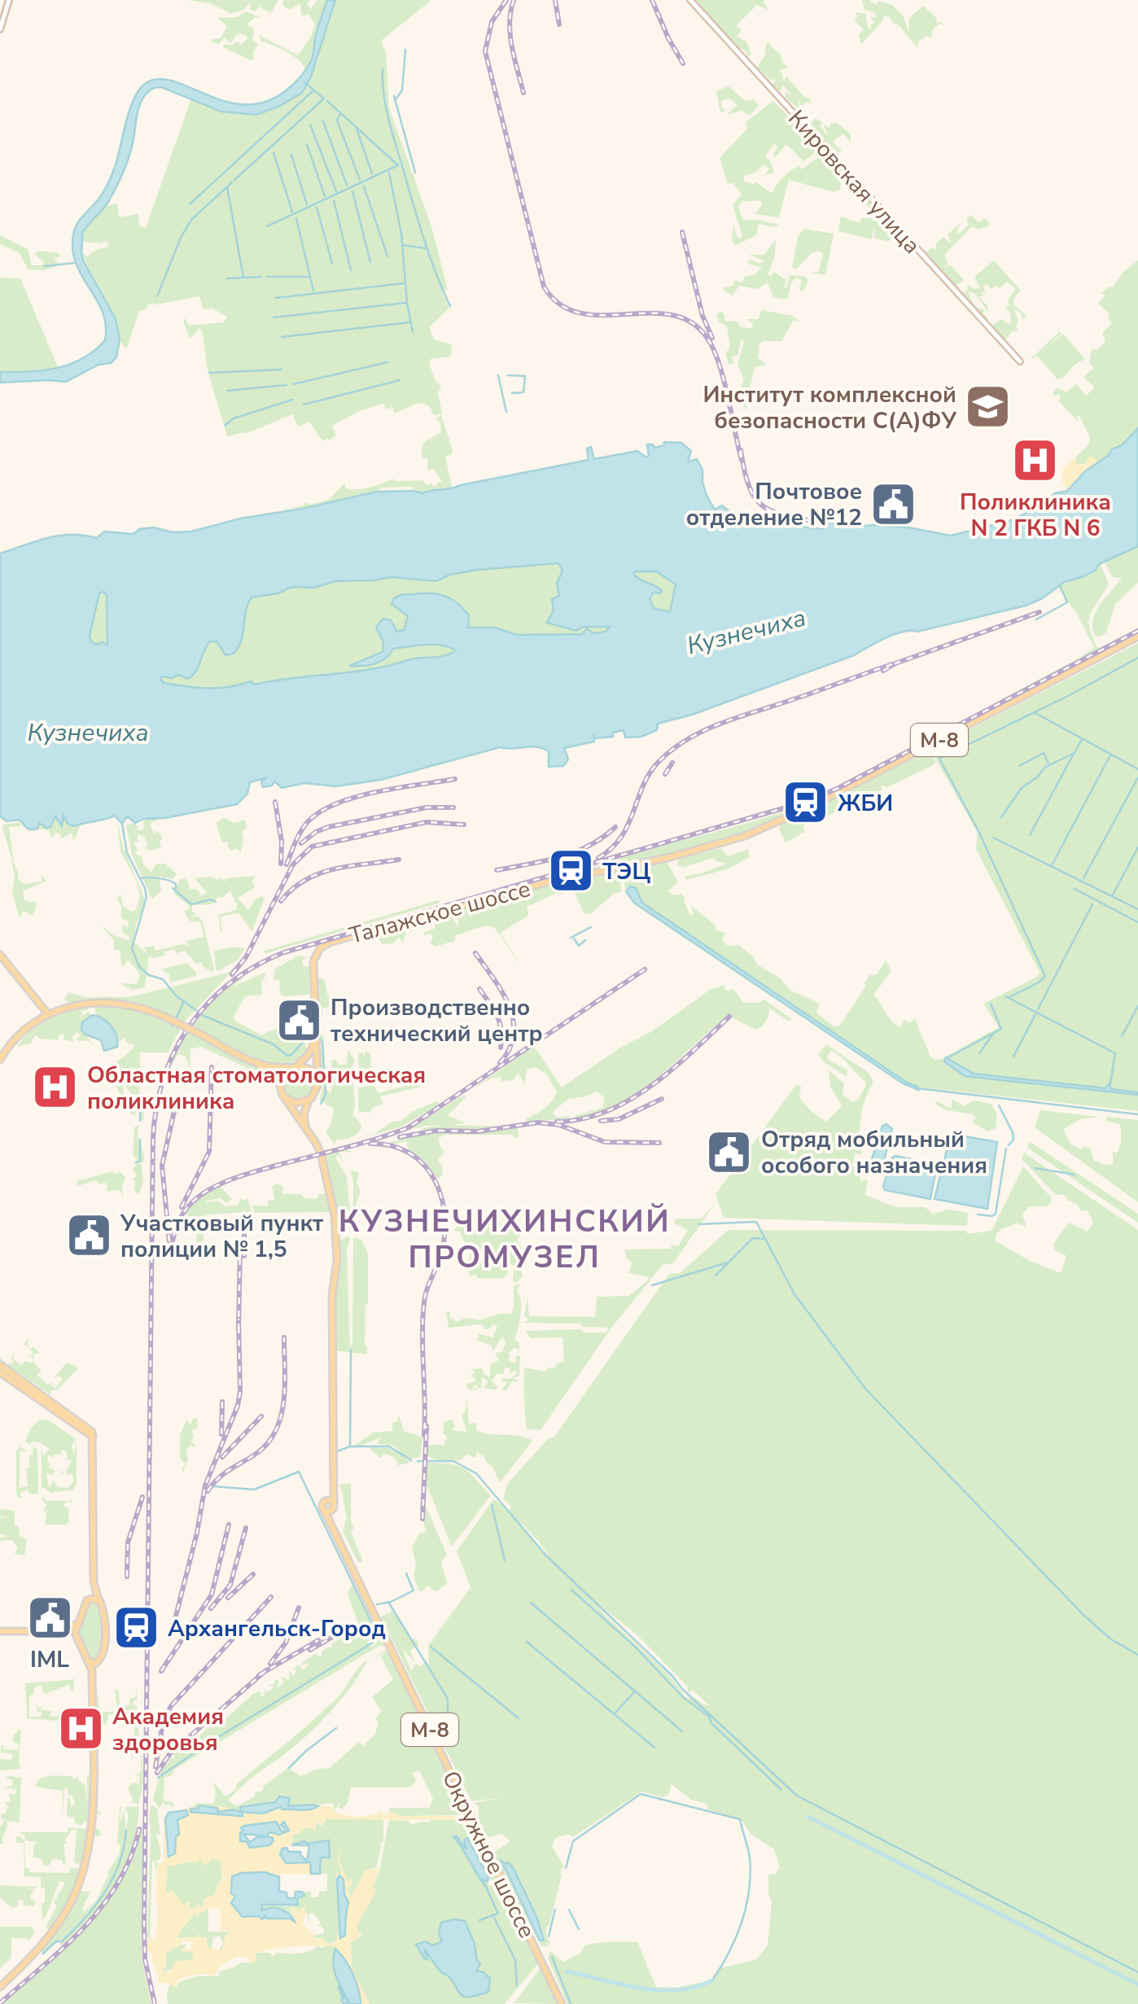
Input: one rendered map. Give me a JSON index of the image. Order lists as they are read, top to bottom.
{
  "streets": {
    "main road": [
      "Кировская улица",
      "М-8",
      "Талажское шоссе",
      "Окружное шоссе"
    ]
  },
  "crossings": [
    ["М-8", "Талажское шоссе"],
    ["М-8", "Окружное шоссе"]
  ],
  "districts": ["КУЗНЕЧИХИНСКИЙ ПРОМУЗЕЛ"],
  "water": ["Кузнечиха"],
  "places": {
    "school or university": ["Институт комплексной безопасности С(А)ФУ"],
    "hospital": ["Поликлиника N 2 ГКБ N 6", "Областная стоматологическая поликлиника", "Академия здоровья"],
    "public building": [
      "Почтовое отделение №12",
      "Производственно технический центр",
      "Отряд мобильный особого назначения",
      "Участковый пункт полиции № 1,5",
      "IML"
    ],
    "station": ["ЖБИ", "ТЭЦ", "Архангельск-Город"]
  }
}
